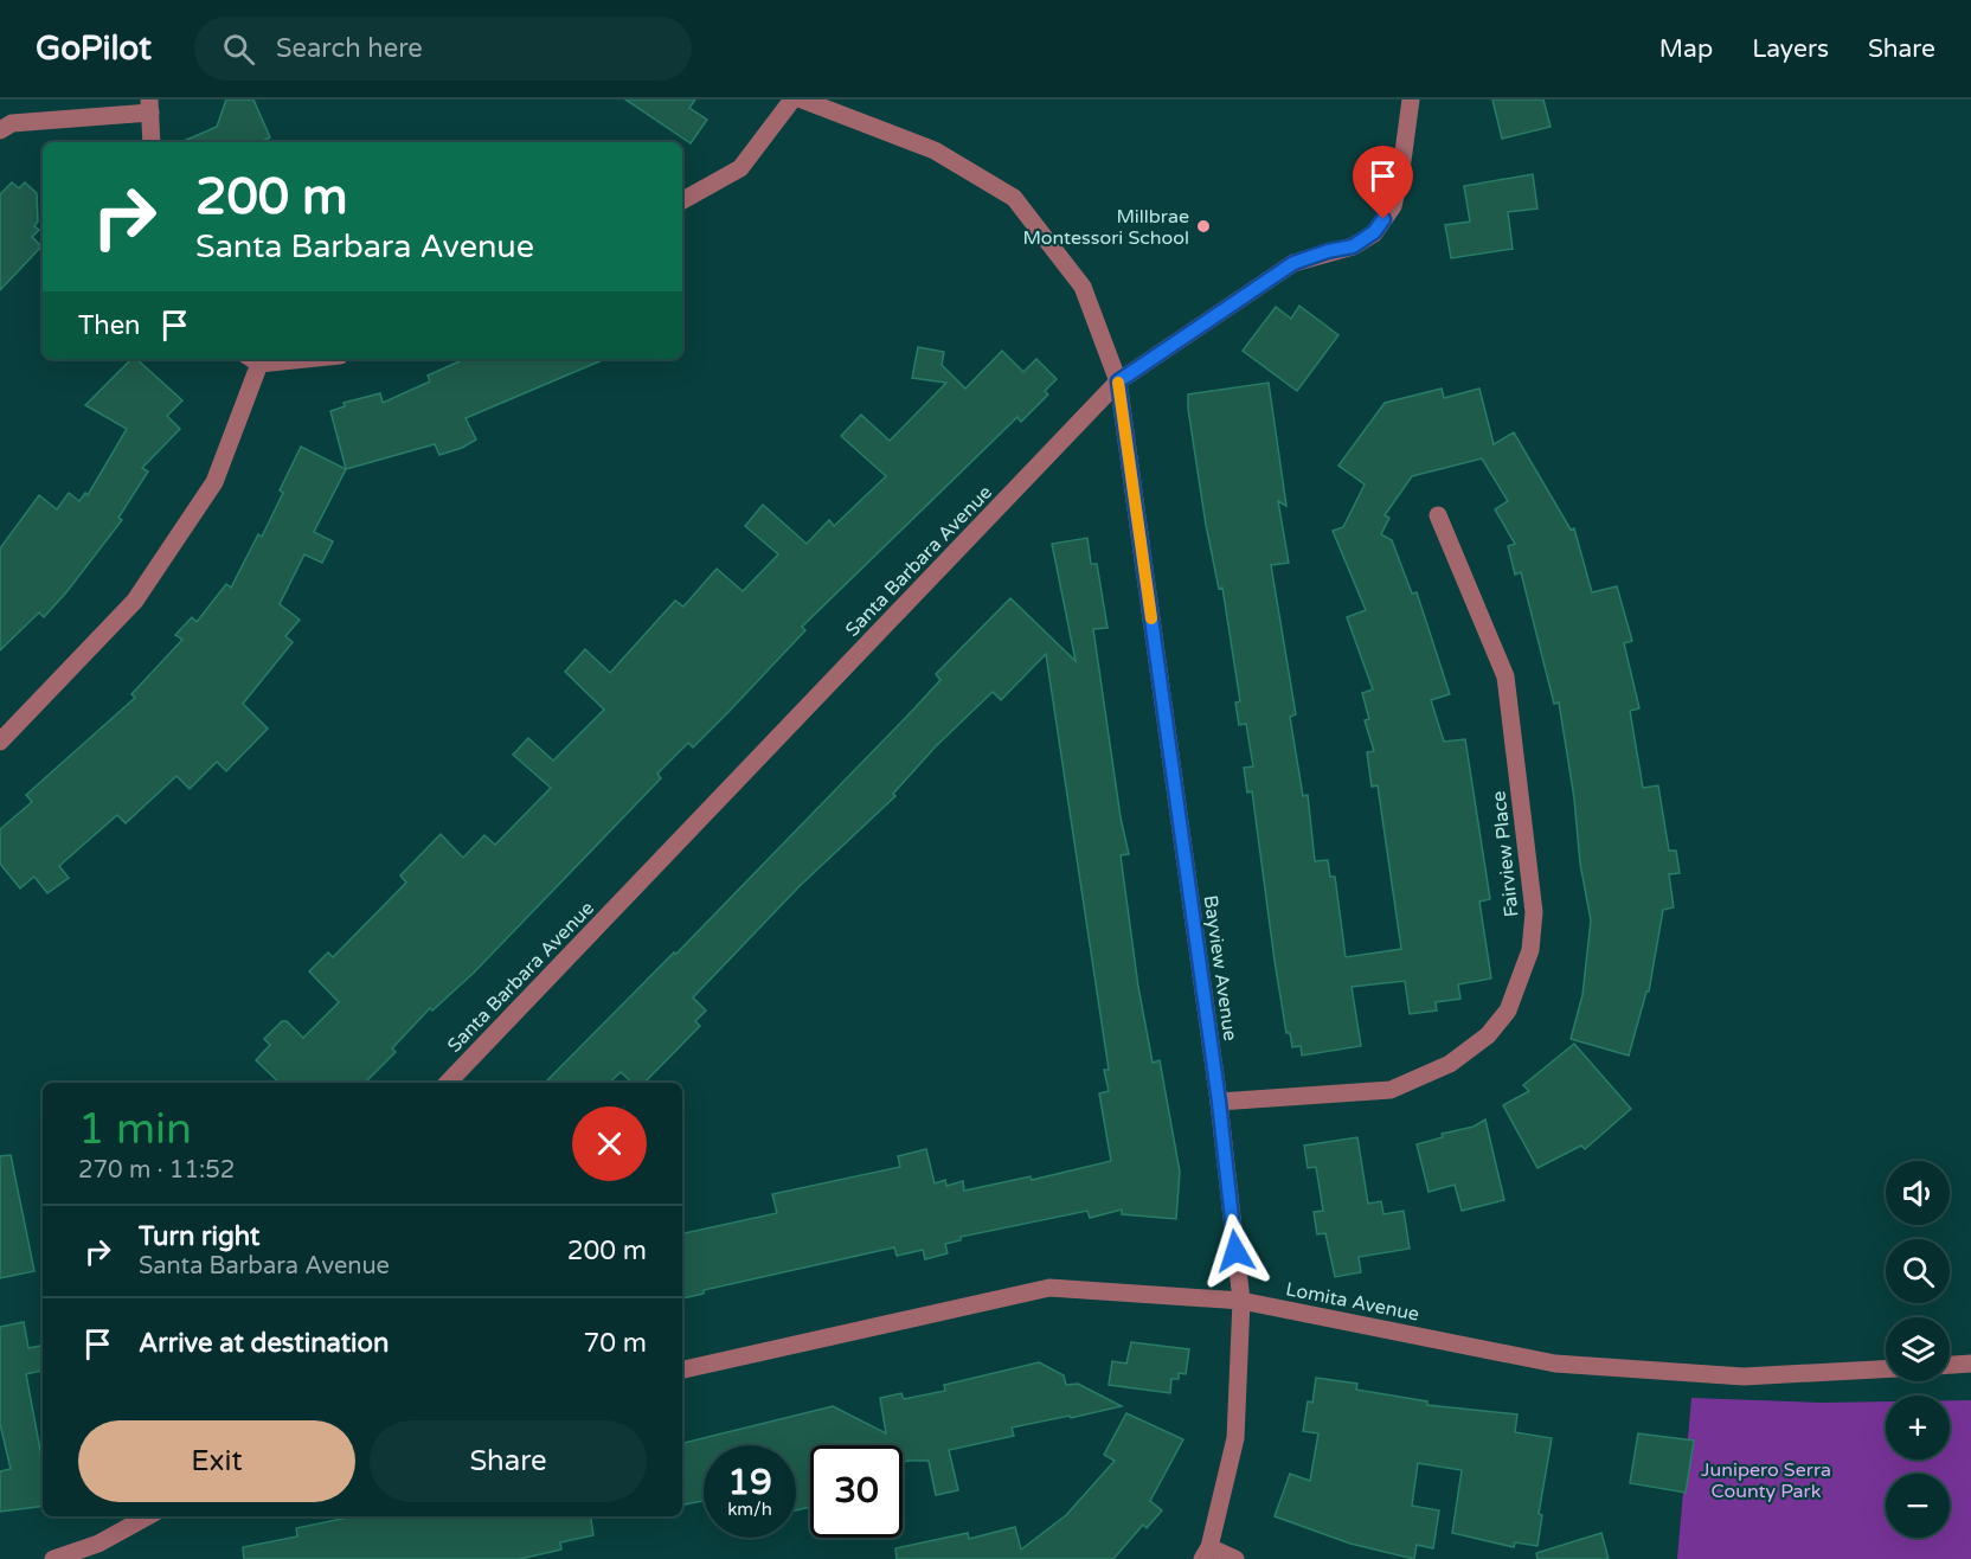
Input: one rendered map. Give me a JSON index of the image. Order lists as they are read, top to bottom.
{
  "streets": {
    "street": [
      "Santa Barbara Avenue",
      "Fairview Place",
      "Bayview Avenue",
      "Lomita Avenue"
    ]
  },
  "crossings": [
    ["Santa Barbara Avenue", "Bayview Avenue"],
    ["Fairview Place", "Bayview Avenue"],
    ["Bayview Avenue", "Lomita Avenue"]
  ],
  "parks": ["Junipero Serra County Park"],
  "places": ["Millbrae Montessori School"],
  "page": {
    "header": "GoPilot",
    "search": "Search here",
    "nav": ["Map", "Layers", "Share"],
    "turn": ["200 m", "Santa Barbara Avenue"],
    "then": "Then",
    "heading": ["1 min", "270 m · 11:52"],
    "map_buttons": ["+", "−"],
    "list": [
      {
        "name": "Turn right",
        "note": "Santa Barbara Avenue",
        "value": "200 m"
      },
      {
        "name": "Arrive at destination",
        "value": "70 m"
      }
    ],
    "buttons": ["Exit", "Share"],
    "speed": "19 km/h",
    "limit": "30"
  }
}
